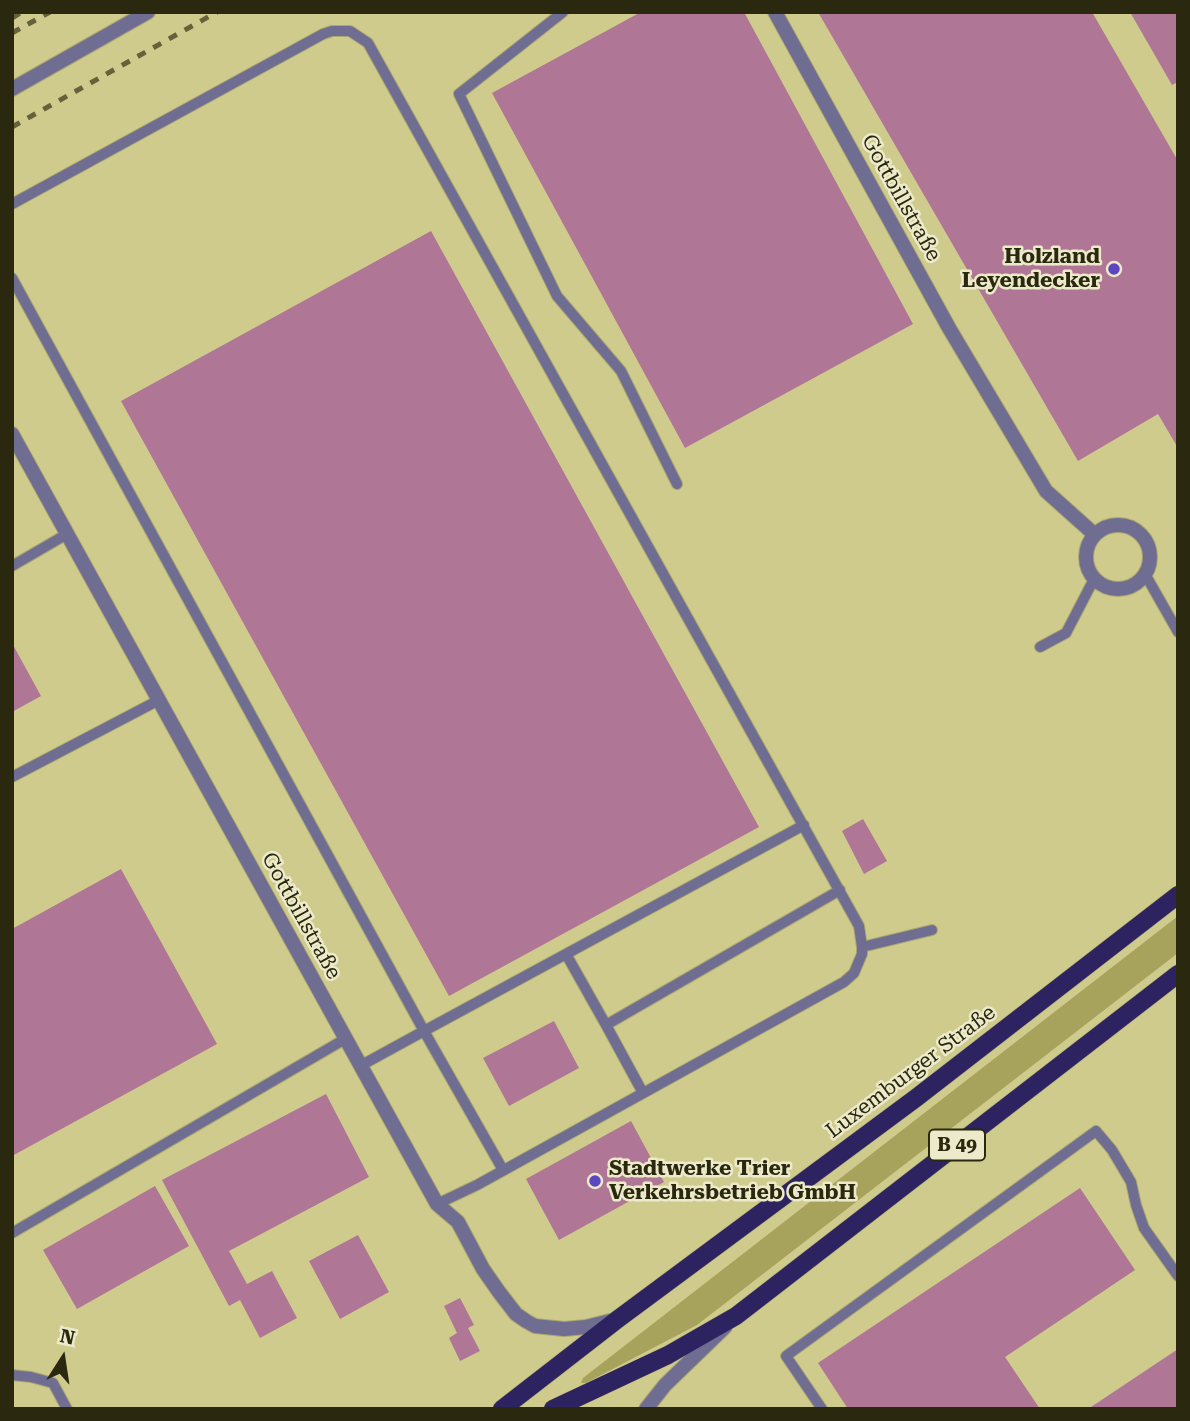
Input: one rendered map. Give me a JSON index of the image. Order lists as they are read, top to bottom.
{
  "streets": {
    "main road": ["Luxemburger Straße", "B 49"],
    "street": ["Gottbillstraße"]
  },
  "crossings": [
    ["Gottbillstraße", "Luxemburger Straße"]
  ],
  "places": ["Holzland Leyendecker", "Stadtwerke Trier Verkehrsbetrieb GmbH"],
  "north": "top"
}
